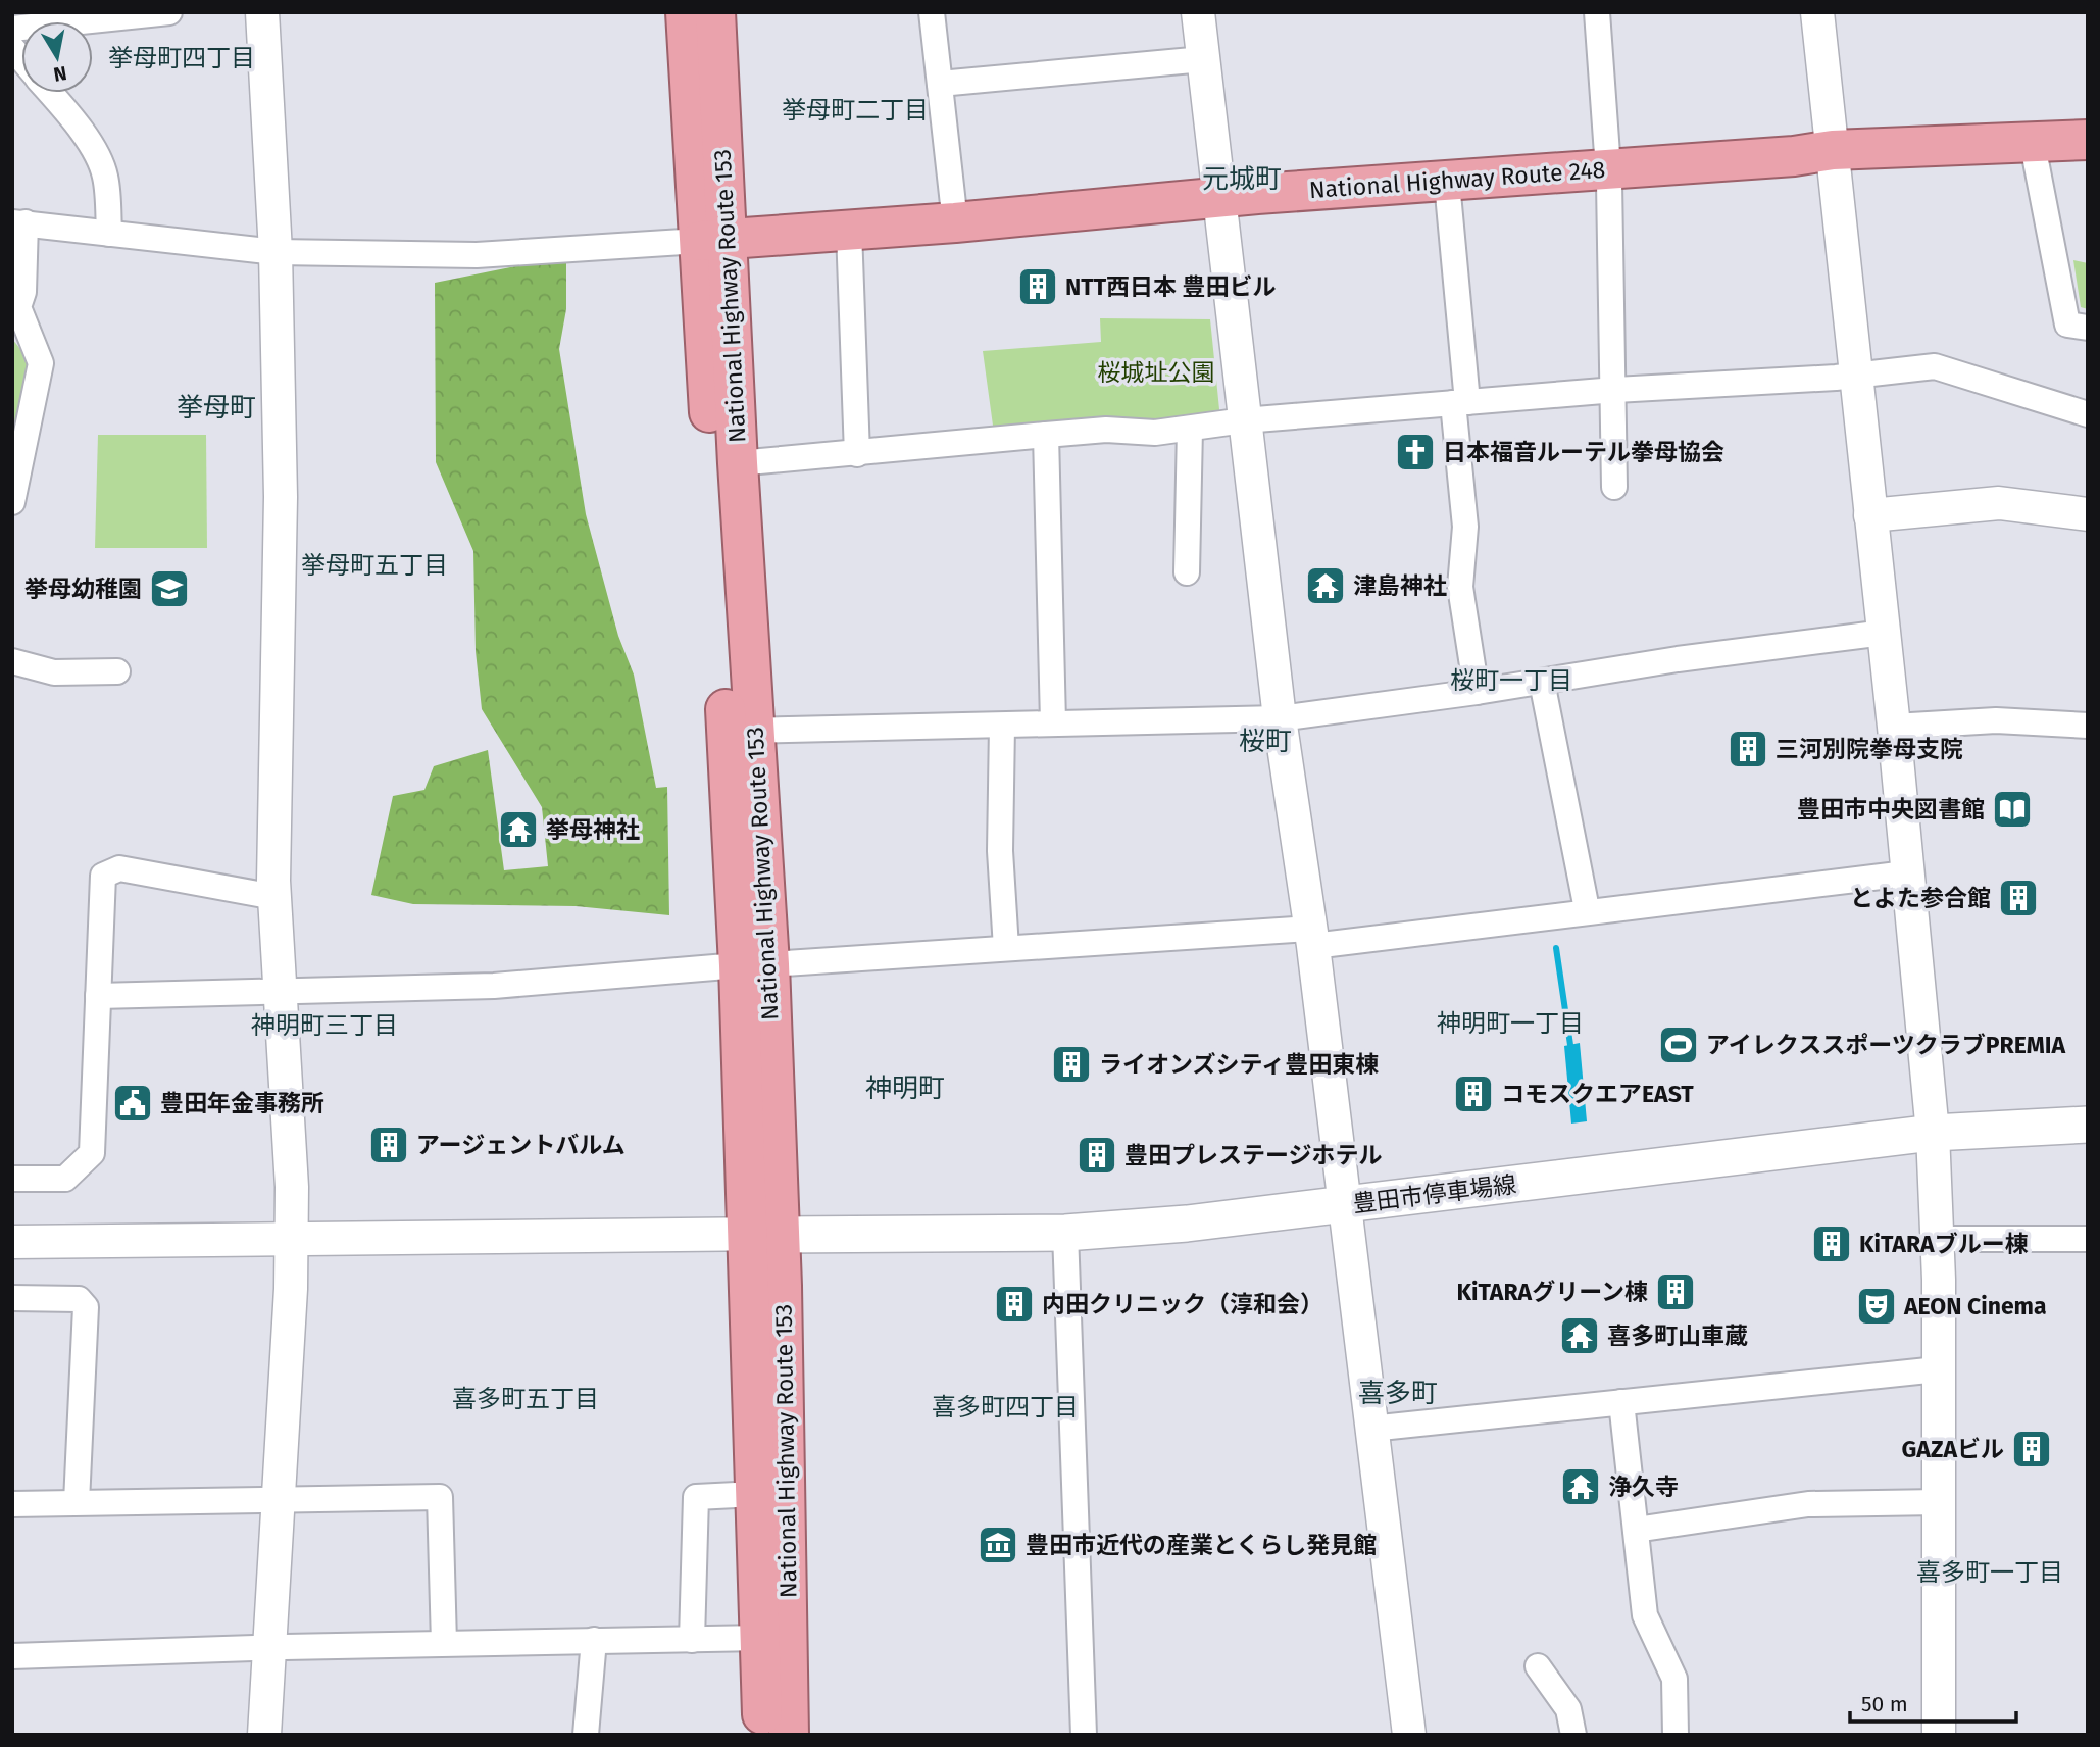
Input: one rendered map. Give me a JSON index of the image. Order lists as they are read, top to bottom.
{
  "streets": {
    "highway": ["National Highway Route 248", "National Highway Route 153"],
    "main road": ["豊田市停車場線"]
  },
  "crossings": [
    ["National Highway Route 248", "National Highway Route 153"],
    ["National Highway Route 153", "豊田市停車場線"]
  ],
  "districts": [
    "挙母町四丁目",
    "挙母町二丁目",
    "元城町",
    "挙母町",
    "挙母町五丁目",
    "桜町一丁目",
    "桜町",
    "神明町一丁目",
    "神明町三丁目",
    "神明町",
    "喜多町",
    "喜多町五丁目",
    "喜多町四丁目",
    "喜多町一丁目"
  ],
  "parks": ["桜城址公園"],
  "places": {
    "building": [
      "NTT西日本 豊田ビル",
      "三河別院拳母支院",
      "とよた参合館",
      "ライオンズシティ豊田東棟",
      "コモスクエアEAST",
      "アージェントバルム",
      "豊田プレステージホテル",
      "KiTARAブルー棟",
      "KiTARAグリーン棟",
      "内田クリニック（淳和会）",
      "GAZAビル"
    ],
    "church": ["日本福音ルーテル拳母協会"],
    "temple": [
      "津島神社",
      "挙母神社",
      "喜多町山車蔵",
      "浄久寺"
    ],
    "school or university": ["挙母幼稚園"],
    "library": ["豊田市中央図書館"],
    "sports": ["アイレクススポーツクラブPREMIA"],
    "public building": ["豊田年金事務所"],
    "theatre": ["AEON Cinema"],
    "museum": ["豊田市近代の産業とくらし発見館"]
  },
  "scale_bar": "50 m",
  "north": "bottom"
}
